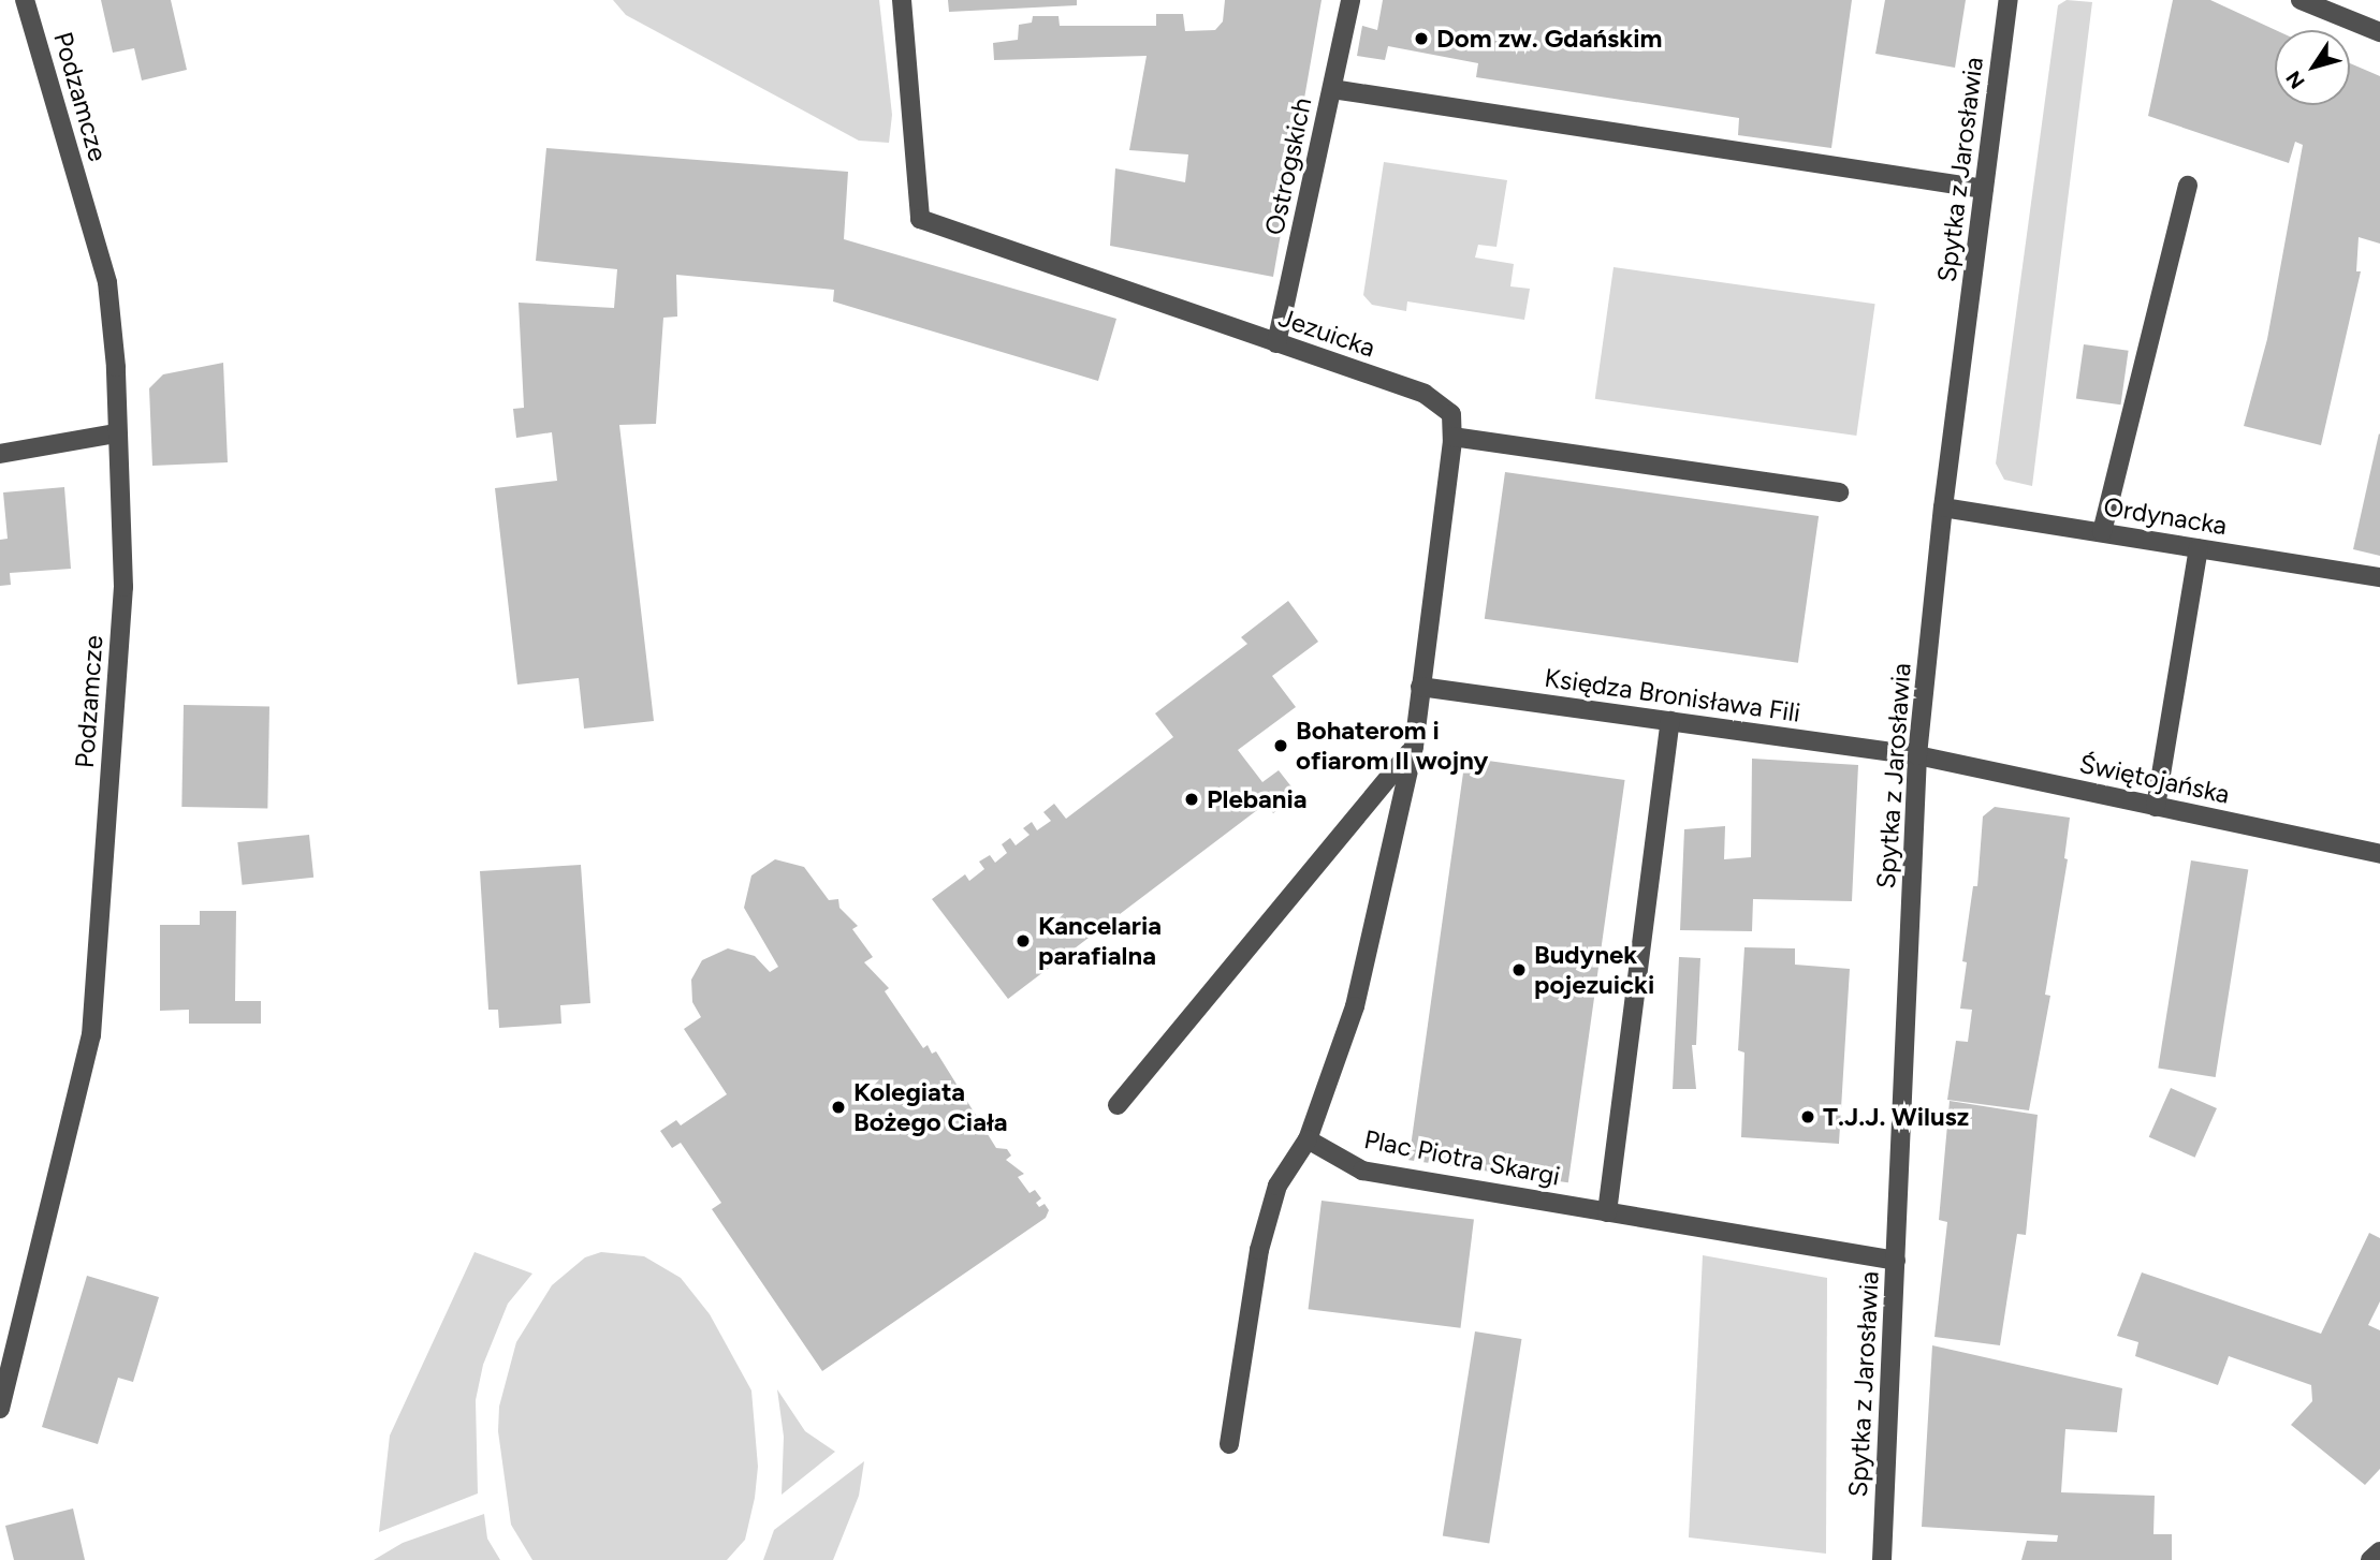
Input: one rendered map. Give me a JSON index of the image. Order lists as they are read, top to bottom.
{
  "streets": {
    "street": [
      "Podzamcze",
      "Ostrogskich",
      "Spytka z Jarosławia",
      "Jezuicka",
      "Ordynacka",
      "Księdza Bronisława Fili",
      "Świętojańska",
      "Plac Piotra Skargi"
    ]
  },
  "crossings": [
    ["Ostrogskich", "Jezuicka"],
    ["Spytka z Jarosławia", "Ordynacka"],
    ["Spytka z Jarosławia", "Księdza Bronisława Fili"],
    ["Spytka z Jarosławia", "Świętojańska"],
    ["Spytka z Jarosławia", "Plac Piotra Skargi"],
    ["Jezuicka", "Księdza Bronisława Fili"],
    ["Księdza Bronisława Fili", "Świętojańska"]
  ],
  "places": [
    "Dom zw. Gdańskim",
    "Bohaterom i ofiarom II wojny",
    "Plebania",
    "Kancelaria parafialna",
    "Budynek pojezuicki",
    "Kolegiata Bożego Ciała",
    "T.J.J. Wilusz"
  ],
  "north": "bottom left"
}
